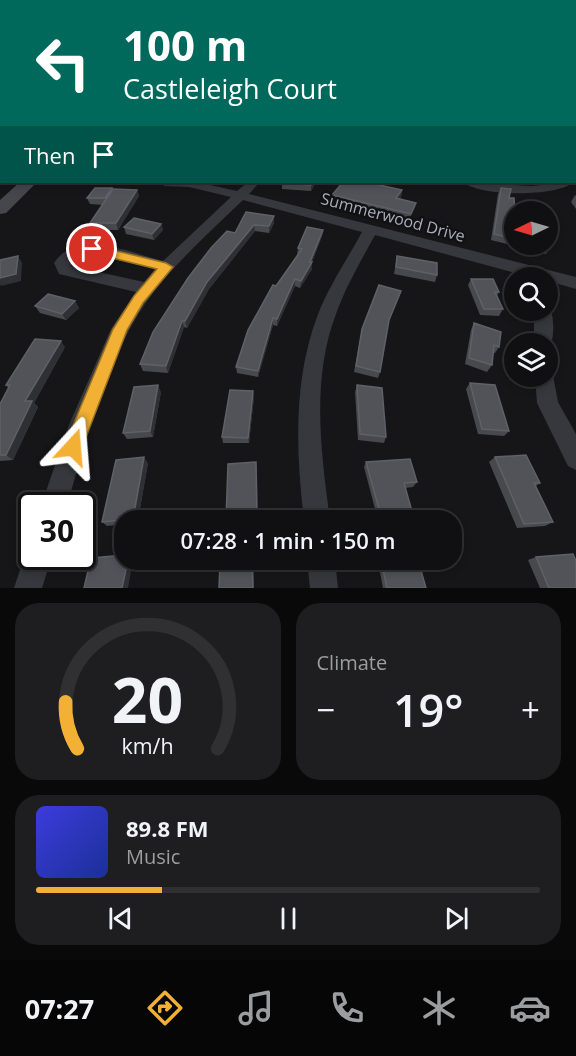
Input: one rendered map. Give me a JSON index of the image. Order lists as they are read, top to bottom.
{
  "streets": {
    "street": ["Summerwood Drive"]
  },
  "north": "left",
  "page": {
    "turn": ["100 m", "Castleleigh Court"],
    "then": "Then",
    "limit": "30",
    "trip": "07:28 · 1 min · 150 m",
    "tile": "Climate",
    "heat": ["−", "19°", "+"],
    "song": ["89.8 FM", "Music"],
    "tabs": "07:27",
    "gauge": ["20", "km/h"]
  }
}
